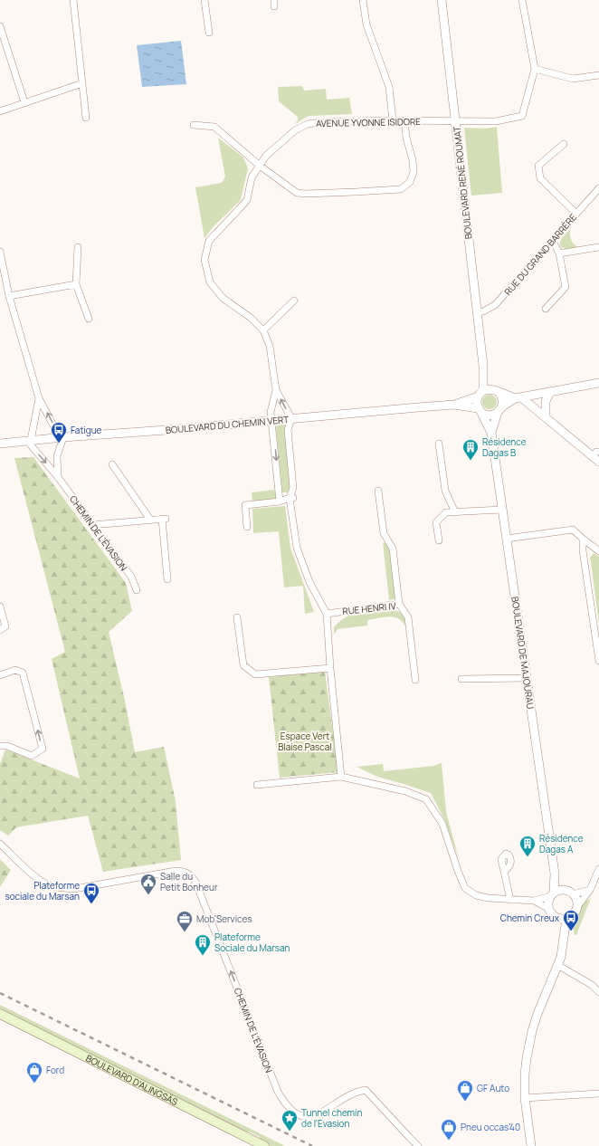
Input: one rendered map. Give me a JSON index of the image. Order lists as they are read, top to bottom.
{
  "streets": {
    "main road": ["BOULEVARD D'ALINGSÄS"],
    "street": [
      "AVENUE YVONNE ISIDORE",
      "BOULEVARD RENÉ ROUMAT",
      "RUE DU GRAND BARRÈRE",
      "BOULEVARD DU CHEMIN VERT",
      "CHEMIN DE L'ÉVASION",
      "RUE HENRI IV",
      "BOULEVARD DE MAJOURAU"
    ]
  },
  "crossings": [
    ["AVENUE YVONNE ISIDORE", "BOULEVARD RENÉ ROUMAT"],
    ["BOULEVARD RENÉ ROUMAT", "RUE DU GRAND BARRÈRE"],
    ["BOULEVARD RENÉ ROUMAT", "BOULEVARD DU CHEMIN VERT"],
    ["BOULEVARD RENÉ ROUMAT", "BOULEVARD DE MAJOURAU"],
    ["BOULEVARD DU CHEMIN VERT", "CHEMIN DE L'ÉVASION"],
    ["BOULEVARD DU CHEMIN VERT", "BOULEVARD DE MAJOURAU"]
  ],
  "parks": ["Espace Vert Blaise Pascal"],
  "places": {
    "bus stop": ["Fatigue", "Plateforme sociale du Marsan", "Chemin Creux"],
    "building": ["Résidence Dagas B", "Résidence Dagas A", "Plateforme Sociale du Marsan"],
    "public building": ["Salle du Petit Bonheur"],
    "office": ["Mob'Services"],
    "shop": ["Ford", "GF Auto", "Pneu occas'40"],
    "place": ["Tunnel chemin de l'Evasion"]
  }
}
